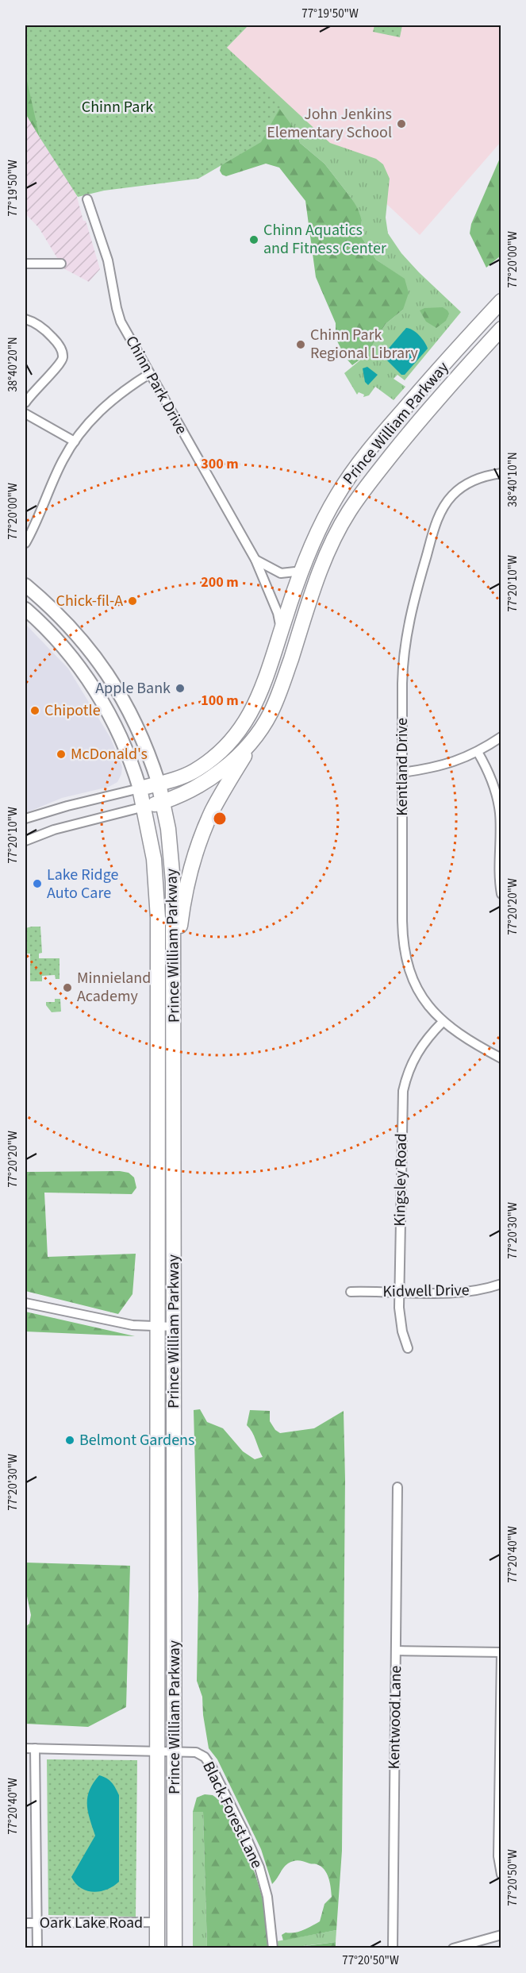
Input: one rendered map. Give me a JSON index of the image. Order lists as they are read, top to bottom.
{
  "streets": {
    "highway": ["Prince William Parkway"],
    "street": [
      "Chinn Park Drive",
      "Kentland Drive",
      "Kingsley Road",
      "Kidwell Drive",
      "Kentwood Lane",
      "Black Forest Lane",
      "Oark Lake Road"
    ]
  },
  "crossings": [
    ["Chinn Park Drive", "Prince William Parkway"],
    ["Prince William Parkway", "Black Forest Lane"],
    ["Prince William Parkway", "Oark Lake Road"],
    ["Kentland Drive", "Kingsley Road"],
    ["Kingsley Road", "Kidwell Drive"]
  ],
  "parks": ["Chinn Park"],
  "places": [
    "John Jenkins Elementary School",
    "Chinn Aquatics and Fitness Center",
    "Chinn Park Regional Library",
    "Chick-fil-A",
    "Apple Bank",
    "Chipotle",
    "McDonald's",
    "Lake Ridge Auto Care",
    "Minnieland Academy",
    "Belmont Gardens"
  ],
  "coordinates": [
    "77°19'50\"W",
    "77°20'00\"W",
    "38°40'20\"N",
    "38°40'10\"N",
    "77°20'10\"W",
    "77°20'20\"W",
    "77°20'30\"W",
    "77°20'40\"W",
    "77°20'50\"W"
  ],
  "rings": ["300 m", "200 m", "100 m"]
}
